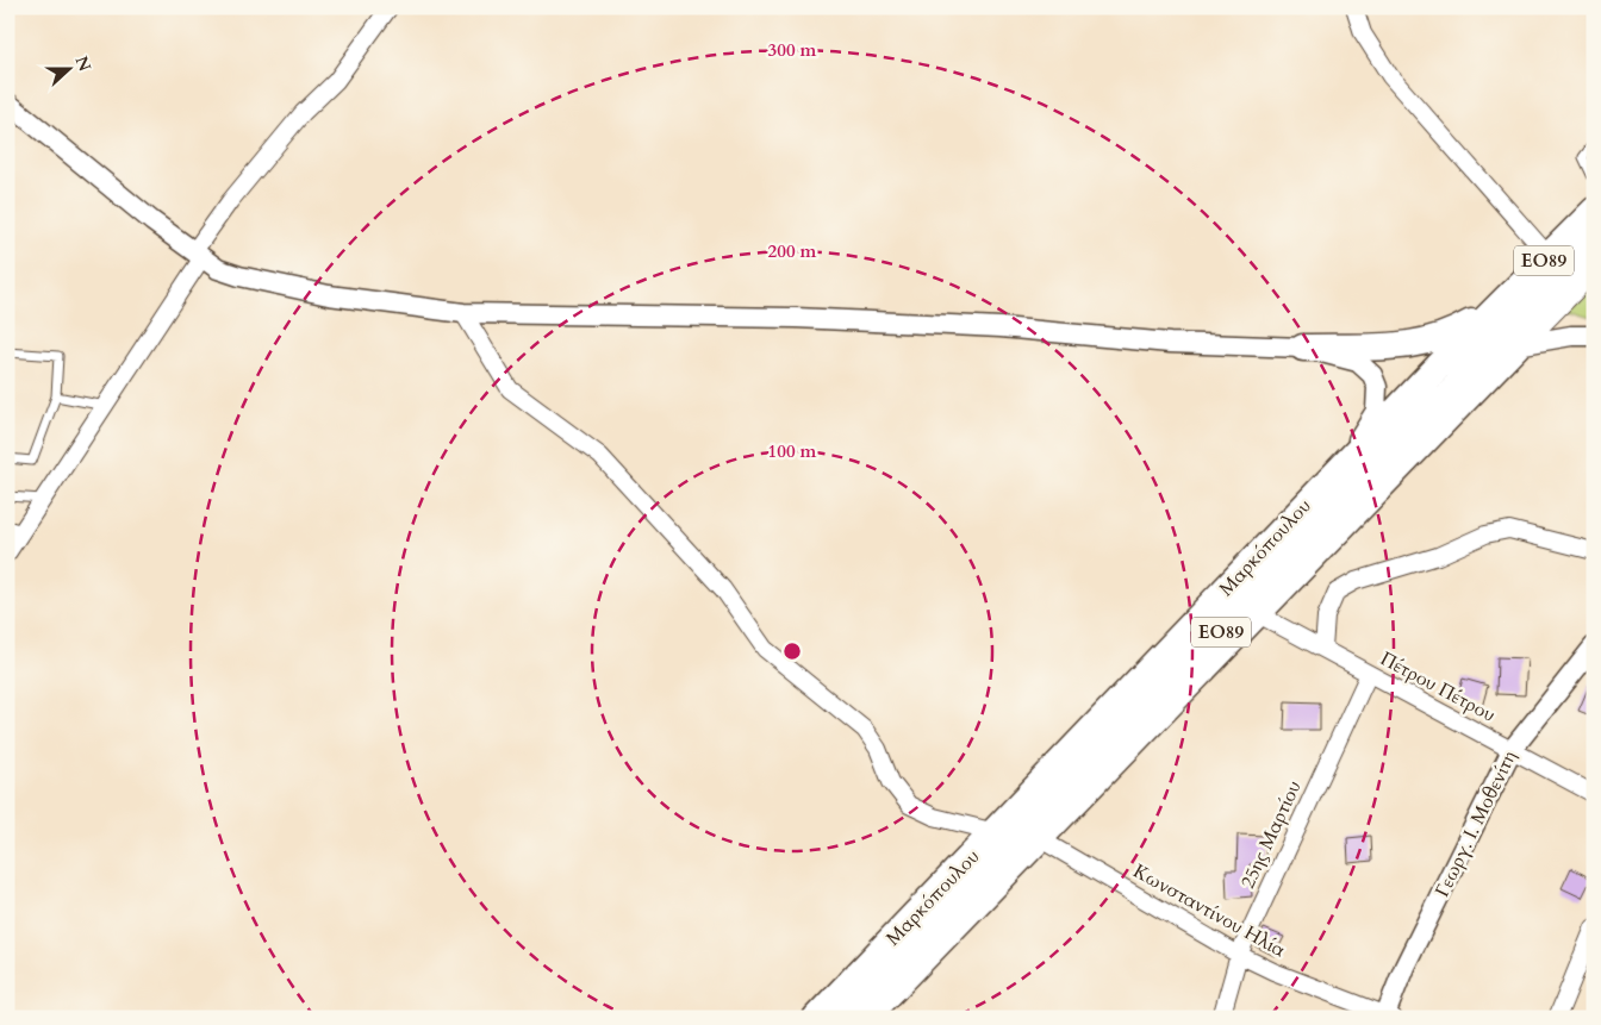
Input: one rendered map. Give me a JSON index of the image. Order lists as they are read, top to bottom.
{
  "streets": {
    "highway": ["ΕΟ89", "Μαρκόπουλου"],
    "street": [
      "Πέτρου Πέτρου",
      "Γεωργ. Ι. Μοθενίτη",
      "25ης Μαρτίου",
      "Κωνσταντίνου Ηλία"
    ]
  },
  "crossings": [
    ["Πέτρου Πέτρου", "Γεωργ. Ι. Μοθενίτη"],
    ["Πέτρου Πέτρου", "25ης Μαρτίου"],
    ["Γεωργ. Ι. Μοθενίτη", "Κωνσταντίνου Ηλία"],
    ["25ης Μαρτίου", "Κωνσταντίνου Ηλία"]
  ],
  "north": "right",
  "rings": ["300 m", "200 m", "100 m"]
}
